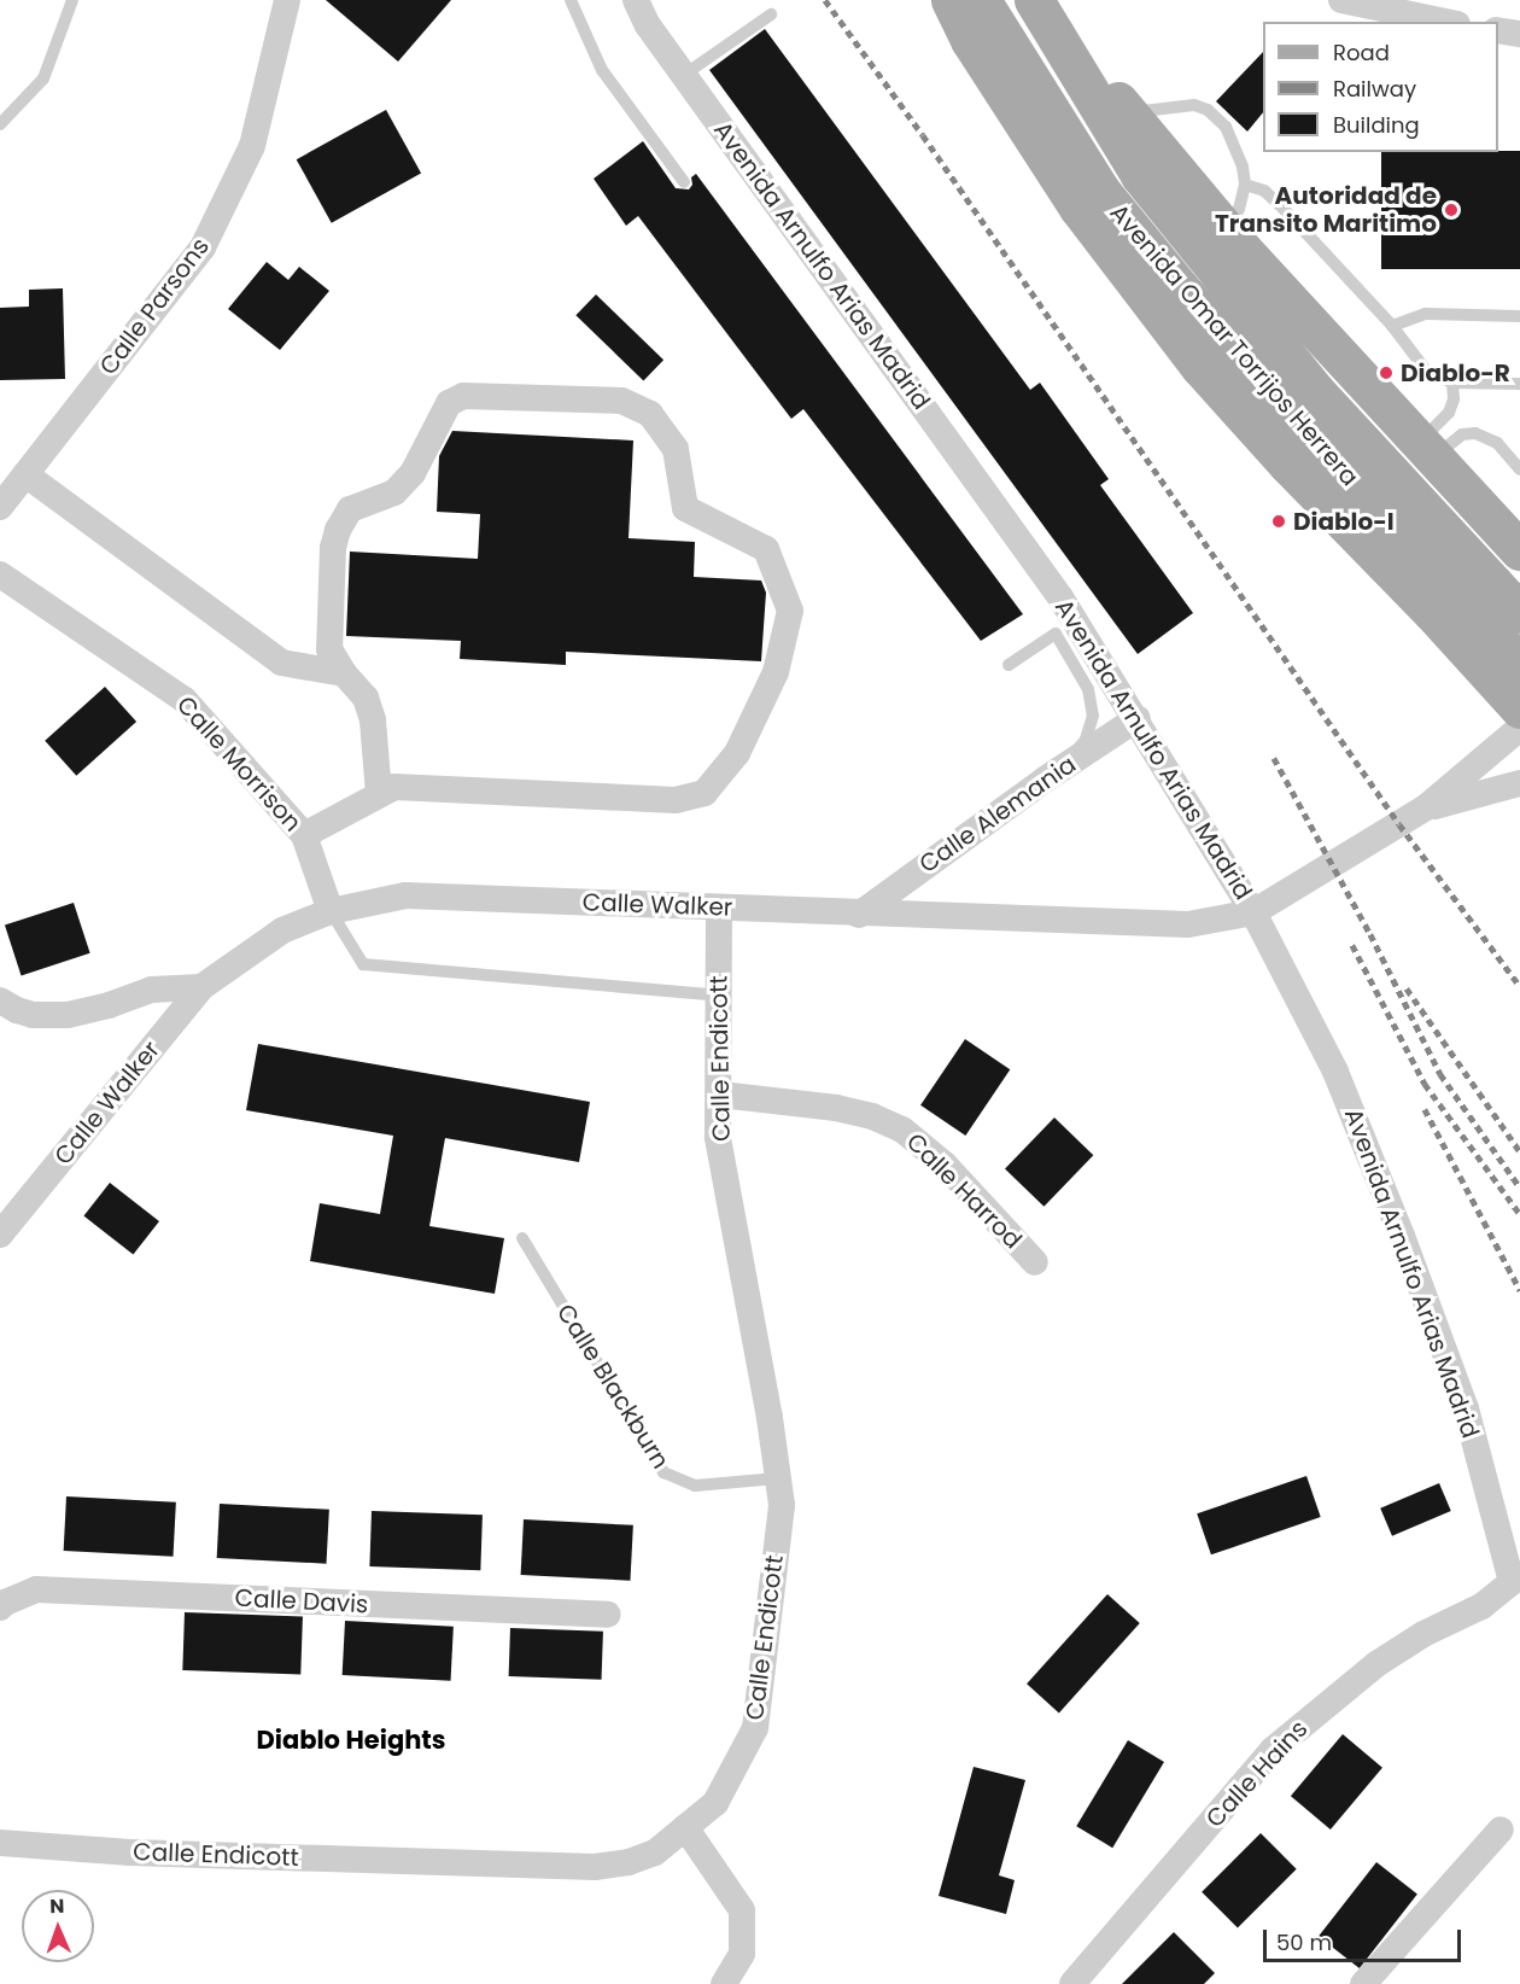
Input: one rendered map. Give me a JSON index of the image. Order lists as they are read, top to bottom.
{
  "streets": {
    "main road": ["Avenida Omar Torrijos Herrera"],
    "street": [
      "Avenida Arnulfo Arias Madrid",
      "Calle Parsons",
      "Calle Morrison",
      "Calle Alemania",
      "Calle Walker",
      "Calle Endicott",
      "Calle Harrod",
      "Calle Davis",
      "Calle Hains"
    ],
    "lane": ["Calle Blackburn"]
  },
  "crossings": [
    ["Avenida Arnulfo Arias Madrid", "Calle Alemania"],
    ["Avenida Arnulfo Arias Madrid", "Calle Walker"],
    ["Avenida Arnulfo Arias Madrid", "Calle Hains"],
    ["Calle Morrison", "Calle Walker"],
    ["Calle Alemania", "Calle Walker"],
    ["Calle Walker", "Calle Endicott"],
    ["Calle Endicott", "Calle Harrod"],
    ["Calle Endicott", "Calle Blackburn"]
  ],
  "districts": ["Diablo Heights"],
  "places": ["Autoridad de Transito Maritimo", "Diablo-R", "Diablo-I"],
  "legend": ["Road", "Railway", "Building"],
  "scale_bar": "50 m",
  "north": "top"
}
